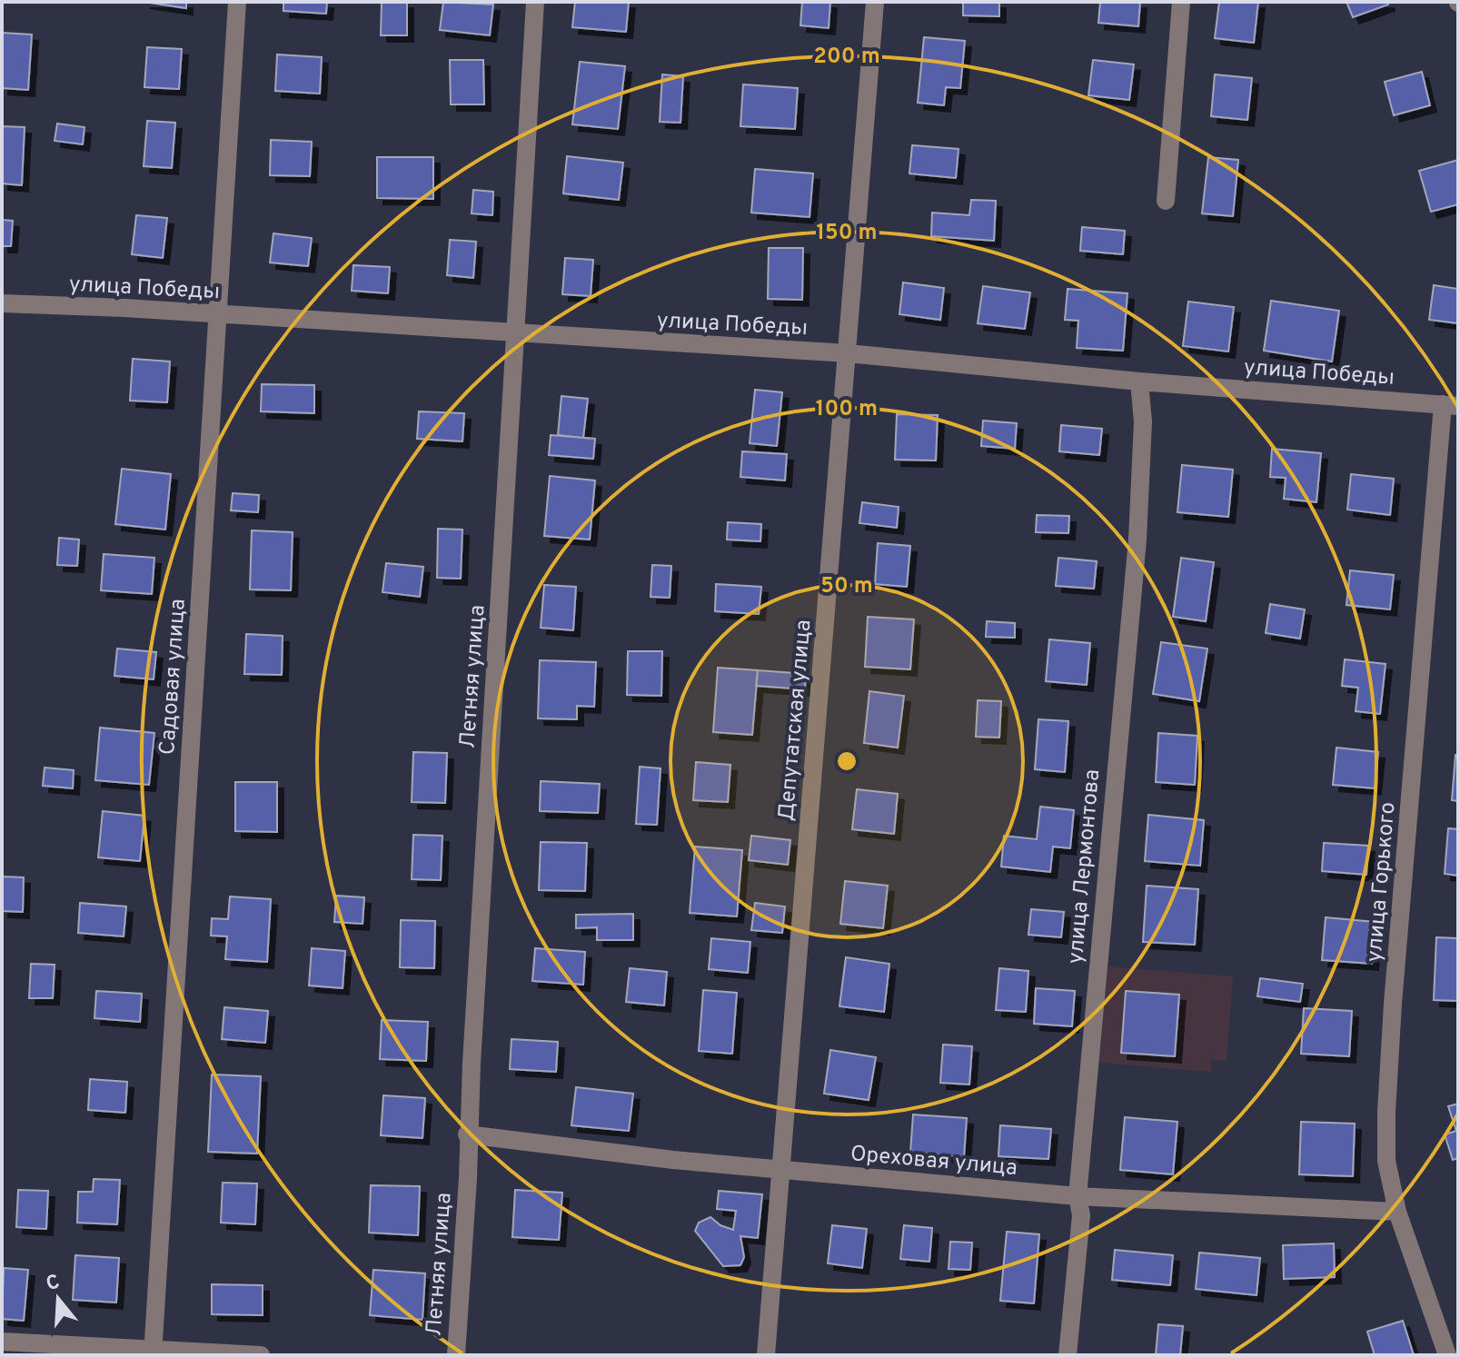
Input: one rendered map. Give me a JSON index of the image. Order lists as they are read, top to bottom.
{
  "streets": {
    "street": [
      "улица Победы",
      "Садовая улица",
      "Летняя улица",
      "Депутатская улица",
      "улица Лермонтова",
      "улица Горького",
      "Ореховая улица"
    ]
  },
  "crossings": [
    ["улица Победы", "Садовая улица"],
    ["улица Победы", "Летняя улица"],
    ["улица Победы", "Депутатская улица"],
    ["улица Победы", "улица Лермонтова"],
    ["улица Победы", "улица Горького"],
    ["Летняя улица", "Ореховая улица"],
    ["Депутатская улица", "Ореховая улица"],
    ["улица Лермонтова", "Ореховая улица"],
    ["улица Горького", "Ореховая улица"]
  ],
  "north": "top",
  "rings": [
    "200 m",
    "150 m",
    "100 m",
    "50 m"
  ]
}
